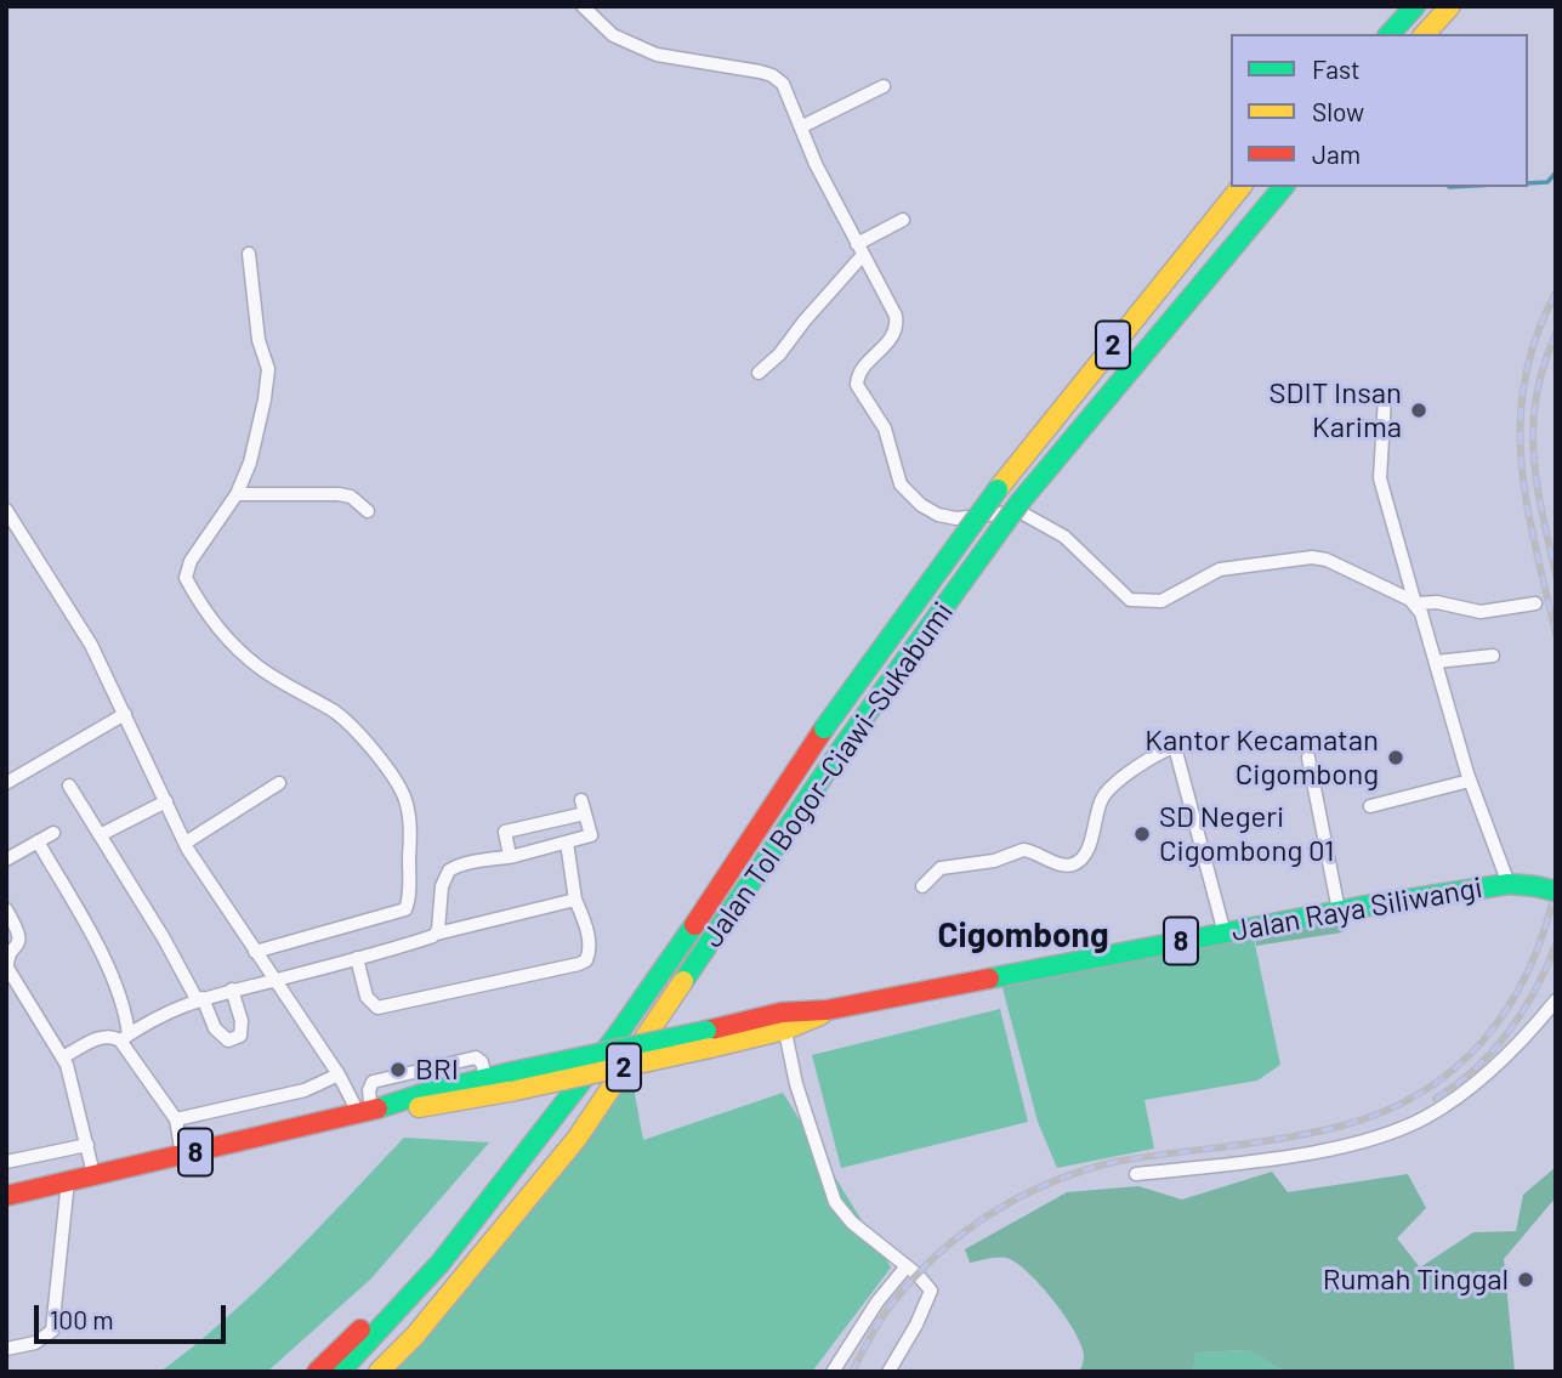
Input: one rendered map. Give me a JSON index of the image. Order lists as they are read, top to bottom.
{
  "streets": {
    "highway": [
      "2",
      "Jalan Tol Bogor–Ciawi–Sukabumi",
      "Jalan Raya Siliwangi",
      "8"
    ]
  },
  "districts": ["Cigombong"],
  "places": [
    "SDIT Insan Karima",
    "Kantor Kecamatan Cigombong",
    "SD Negeri Cigombong 01",
    "BRI",
    "Rumah Tinggal"
  ],
  "legend": ["Fast", "Slow", "Jam"],
  "scale_bar": "100 m"
}
